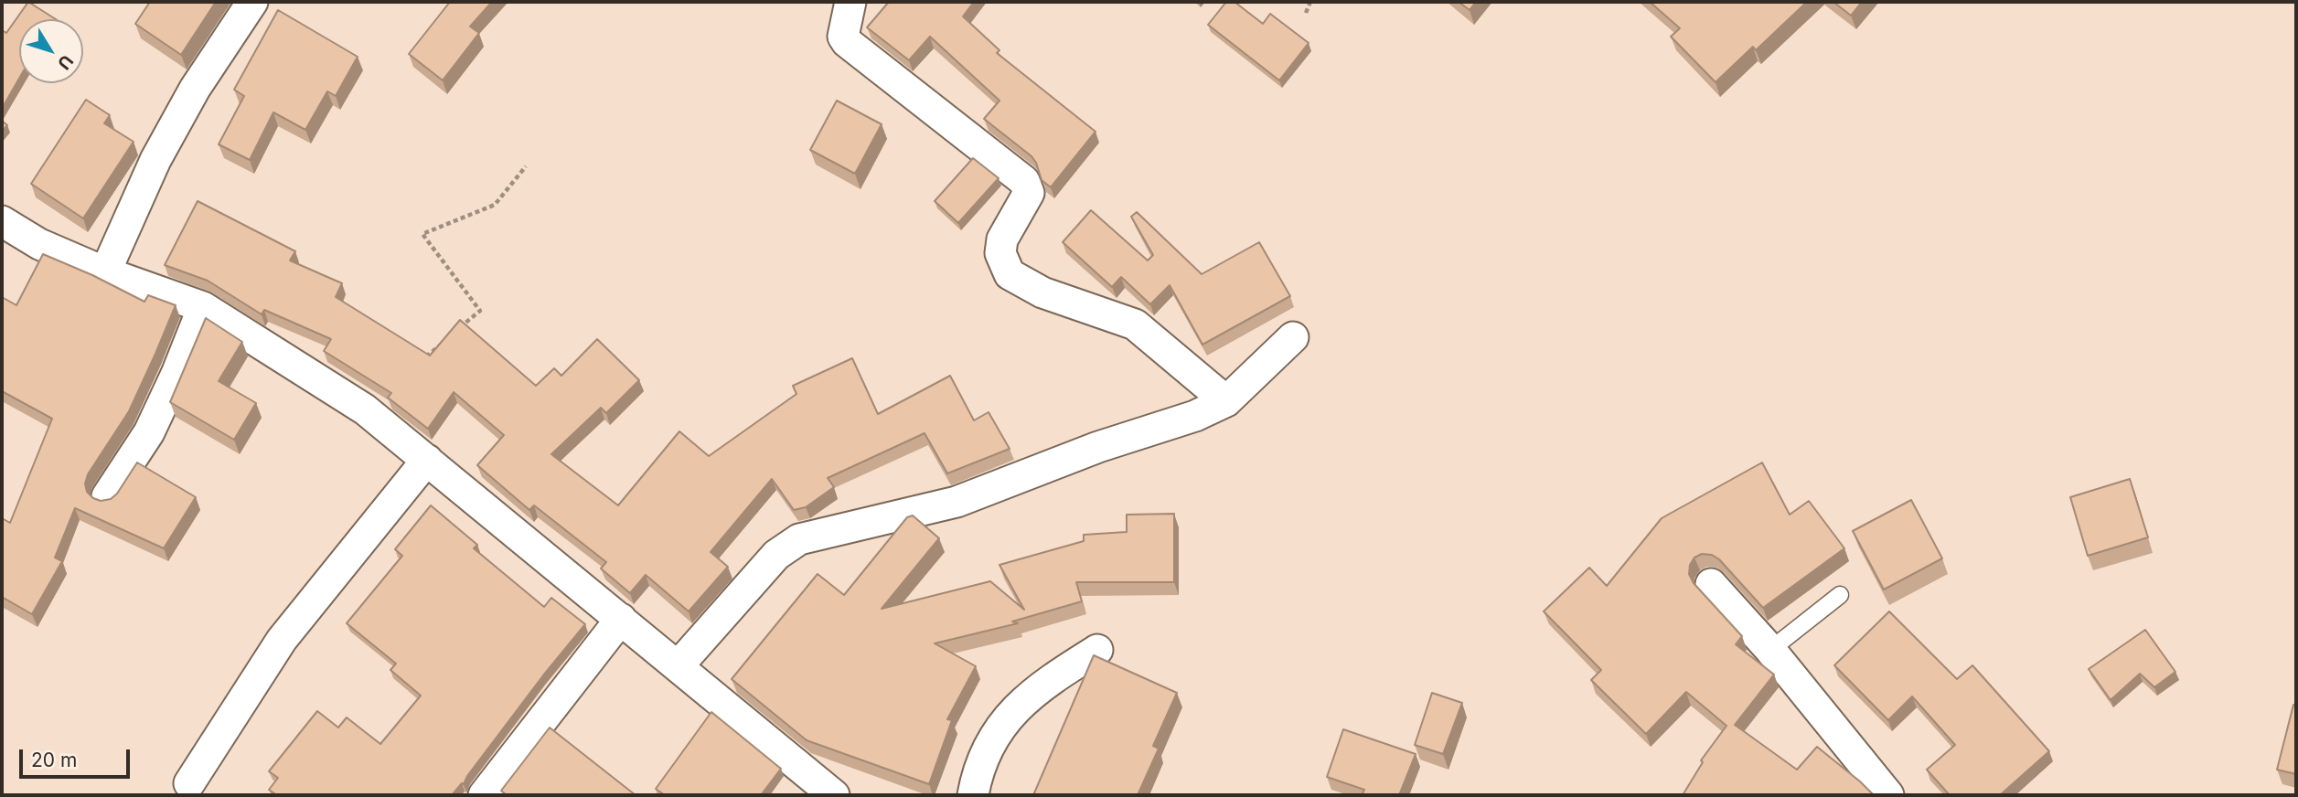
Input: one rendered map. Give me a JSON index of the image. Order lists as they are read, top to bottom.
{
  "scale_bar": "20 m",
  "north": "bottom right"
}
